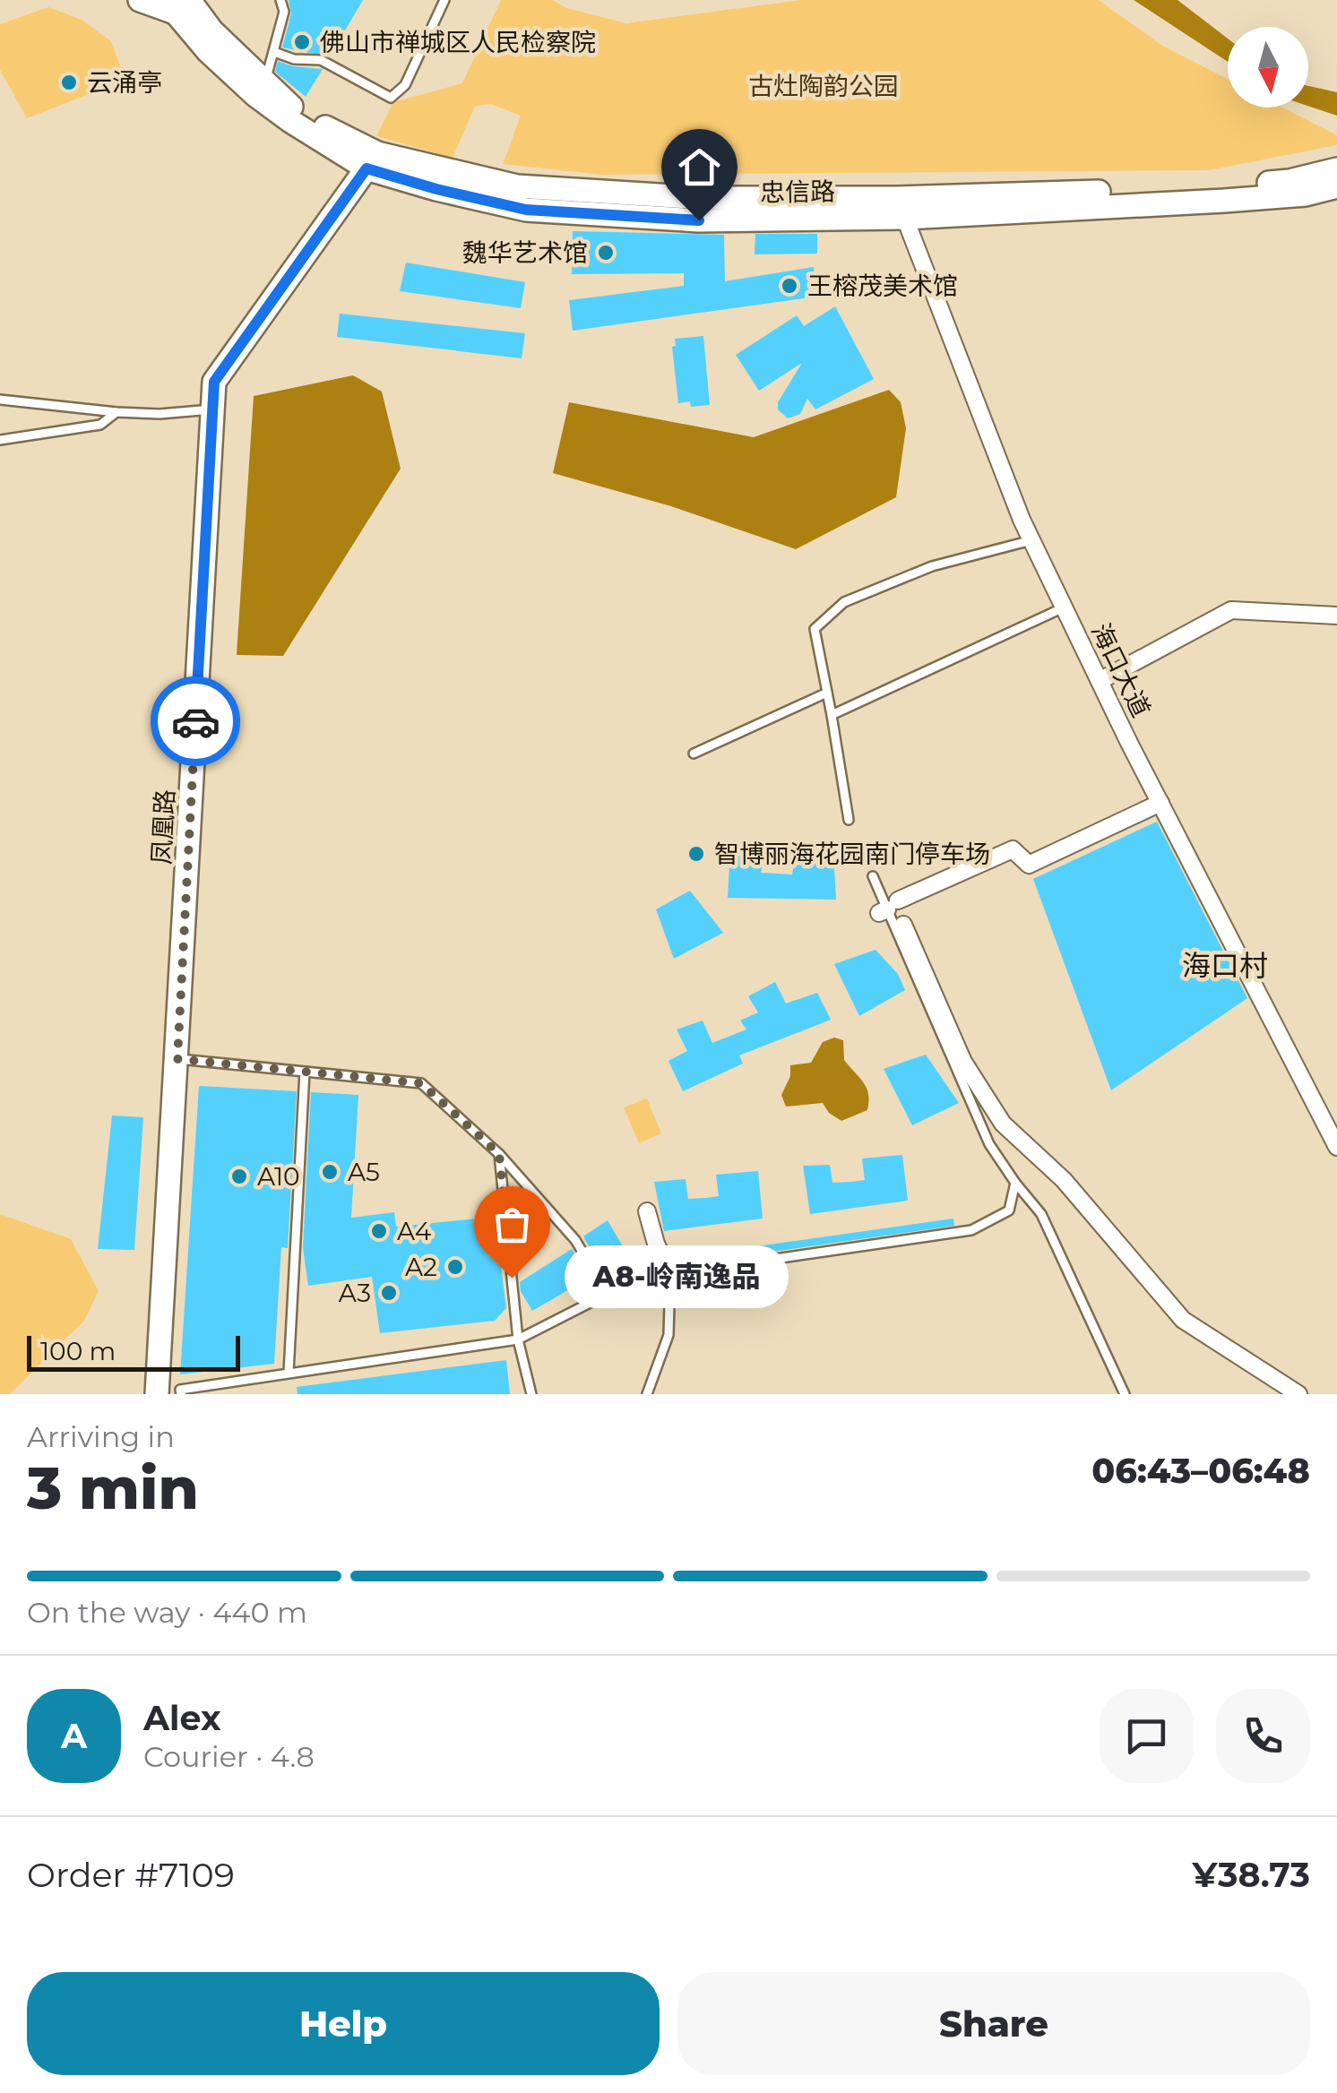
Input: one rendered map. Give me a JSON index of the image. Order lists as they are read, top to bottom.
{
  "streets": {
    "main road": ["忠信路", "凤凰路"],
    "street": ["海口大道"]
  },
  "crossings": [
    ["忠信路", "海口大道"],
    ["忠信路", "凤凰路"]
  ],
  "districts": ["海口村"],
  "parks": ["古灶陶韵公园"],
  "places": [
    "佛山市禅城区人民检察院",
    "云涌亭",
    "魏华艺术馆",
    "王榕茂美术馆",
    "智博丽海花园南门停车场",
    "A5",
    "A10",
    "A4",
    "A2",
    "A8-岭南逸品",
    "A3"
  ],
  "scale_bar": "100 m",
  "north": "bottom",
  "page": {
    "bubble": "A8-岭南逸品",
    "scale": "100 m",
    "heading": ["3 min", "Arriving in", "06:43–06:48"],
    "panel": [
      "Alex",
      "Courier · 4.8",
      "Order #7109",
      "¥38.73"
    ],
    "bar": "On the way · 440 m",
    "round": "A",
    "buttons": ["Help", "Share"]
  }
}
